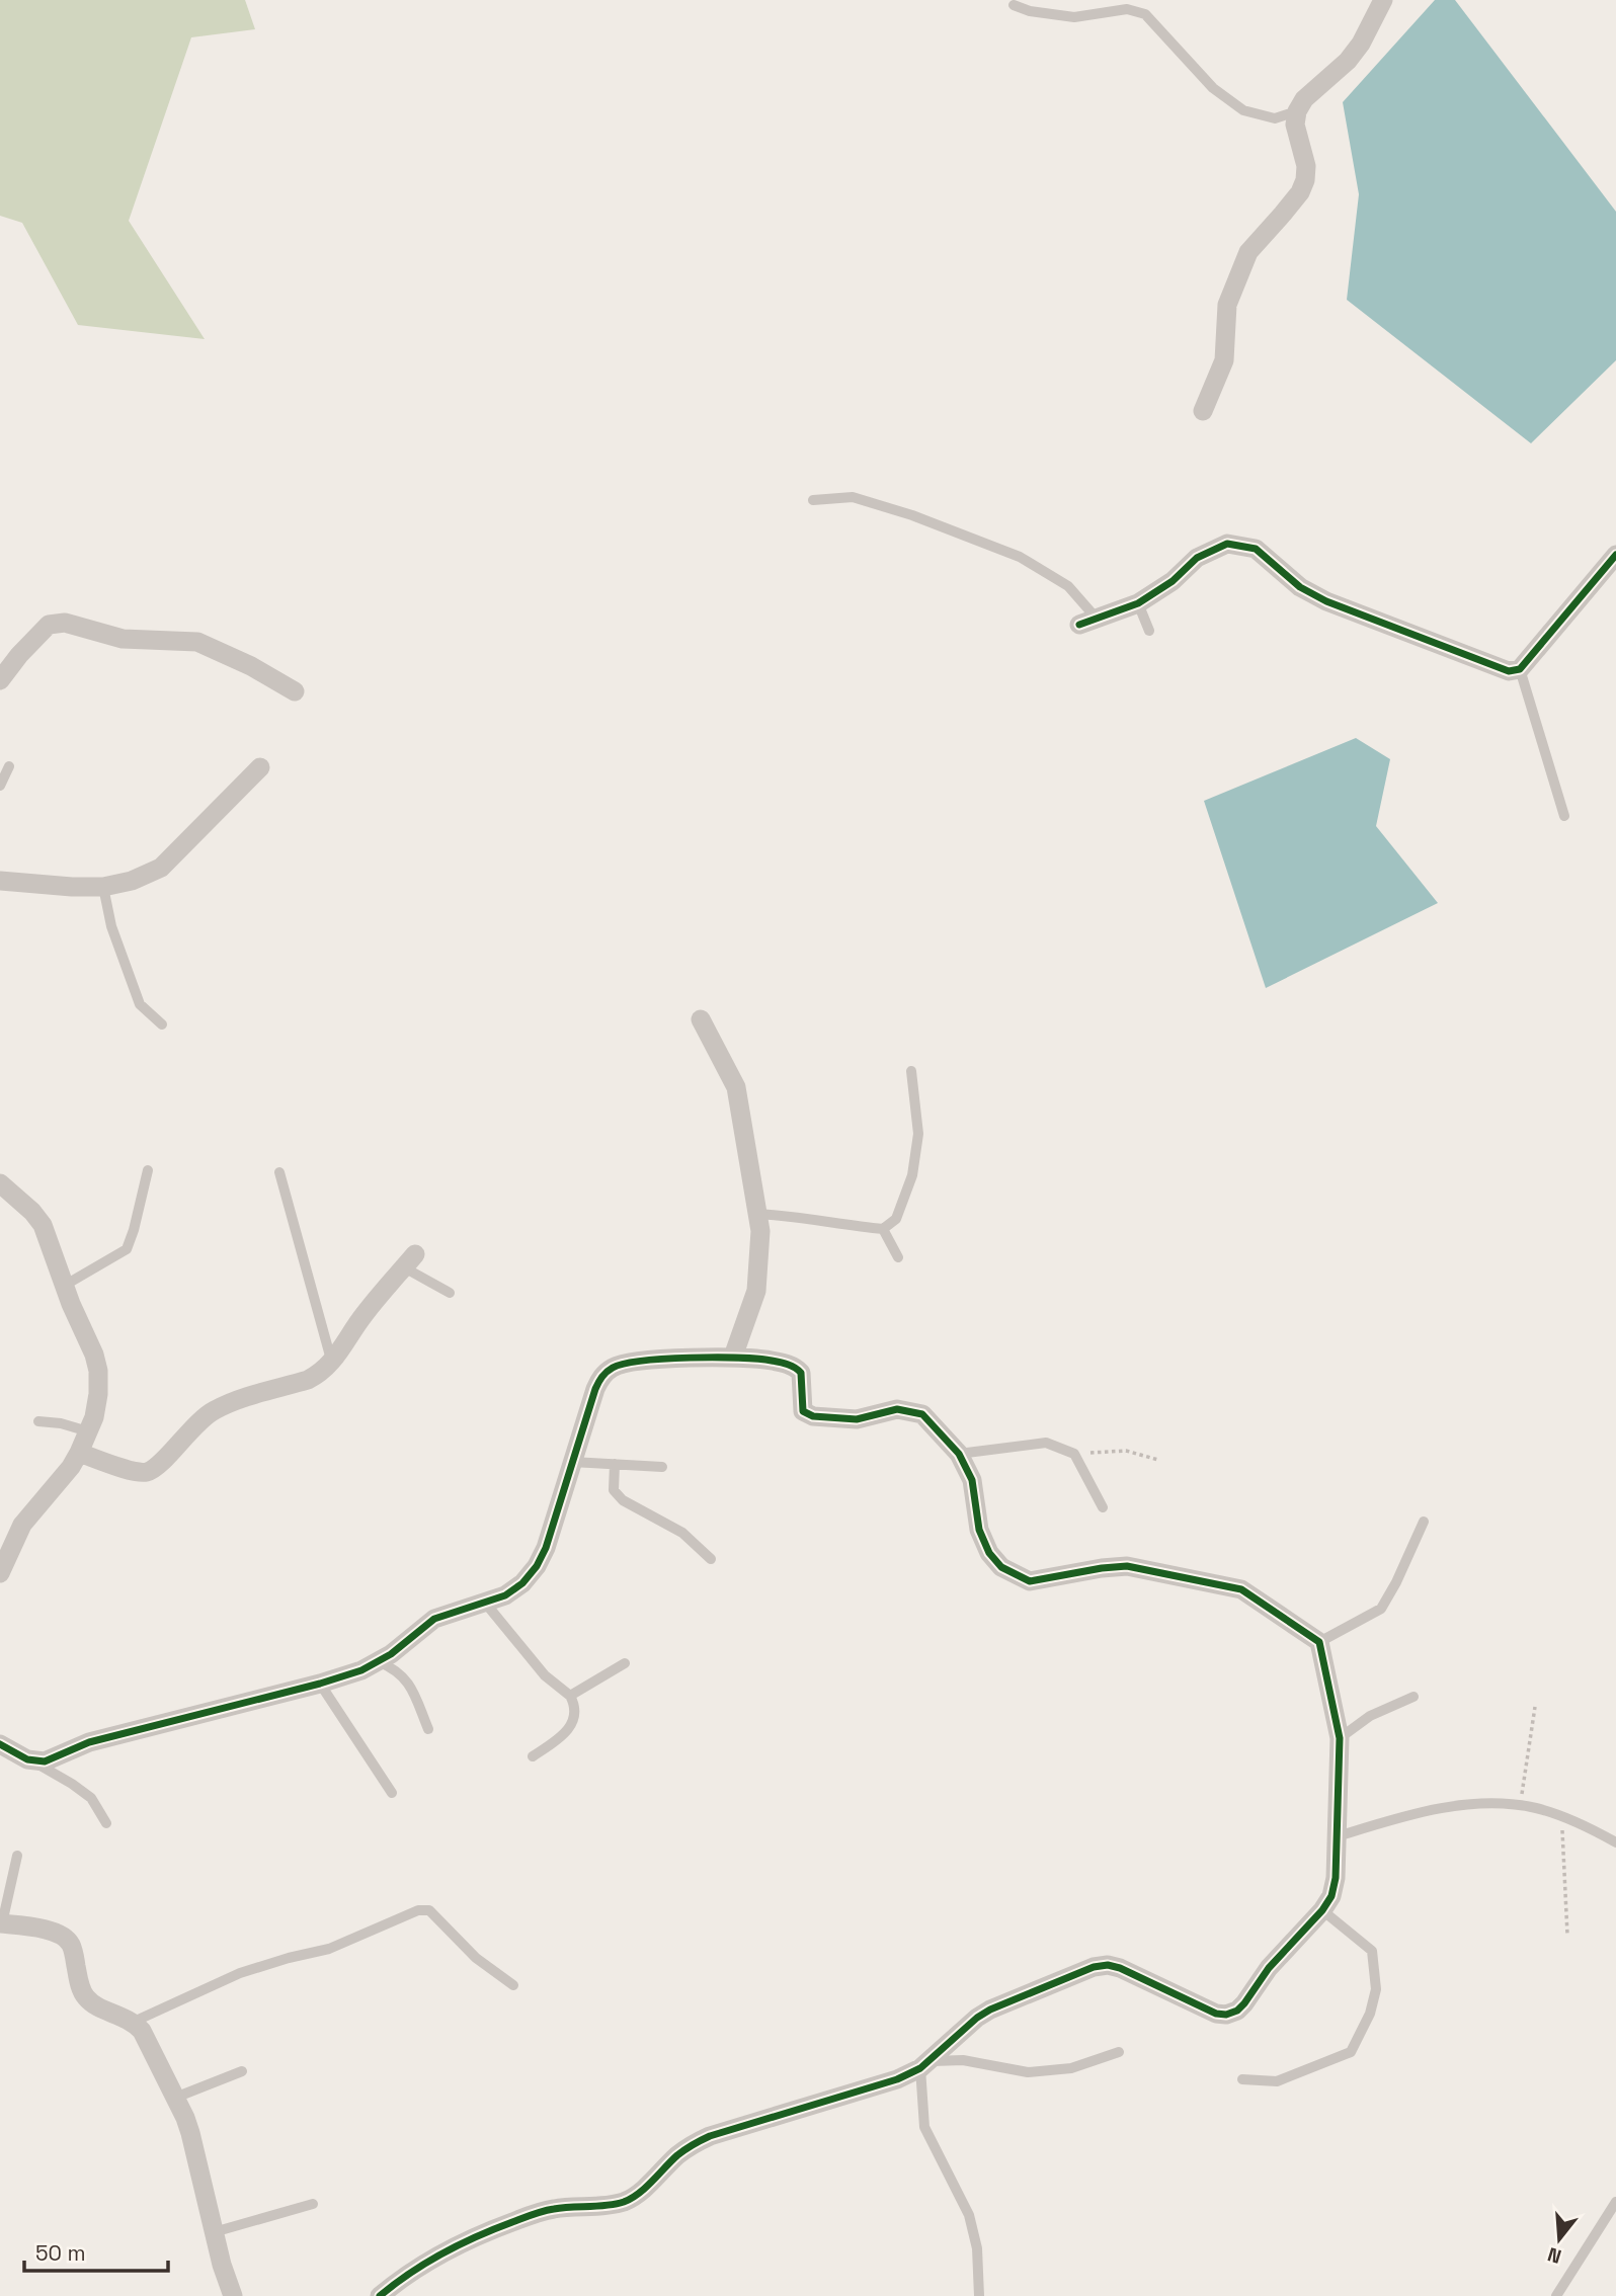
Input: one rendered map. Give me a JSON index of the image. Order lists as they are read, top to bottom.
{
  "scale_bar": "50 m",
  "north": "bottom"
}
